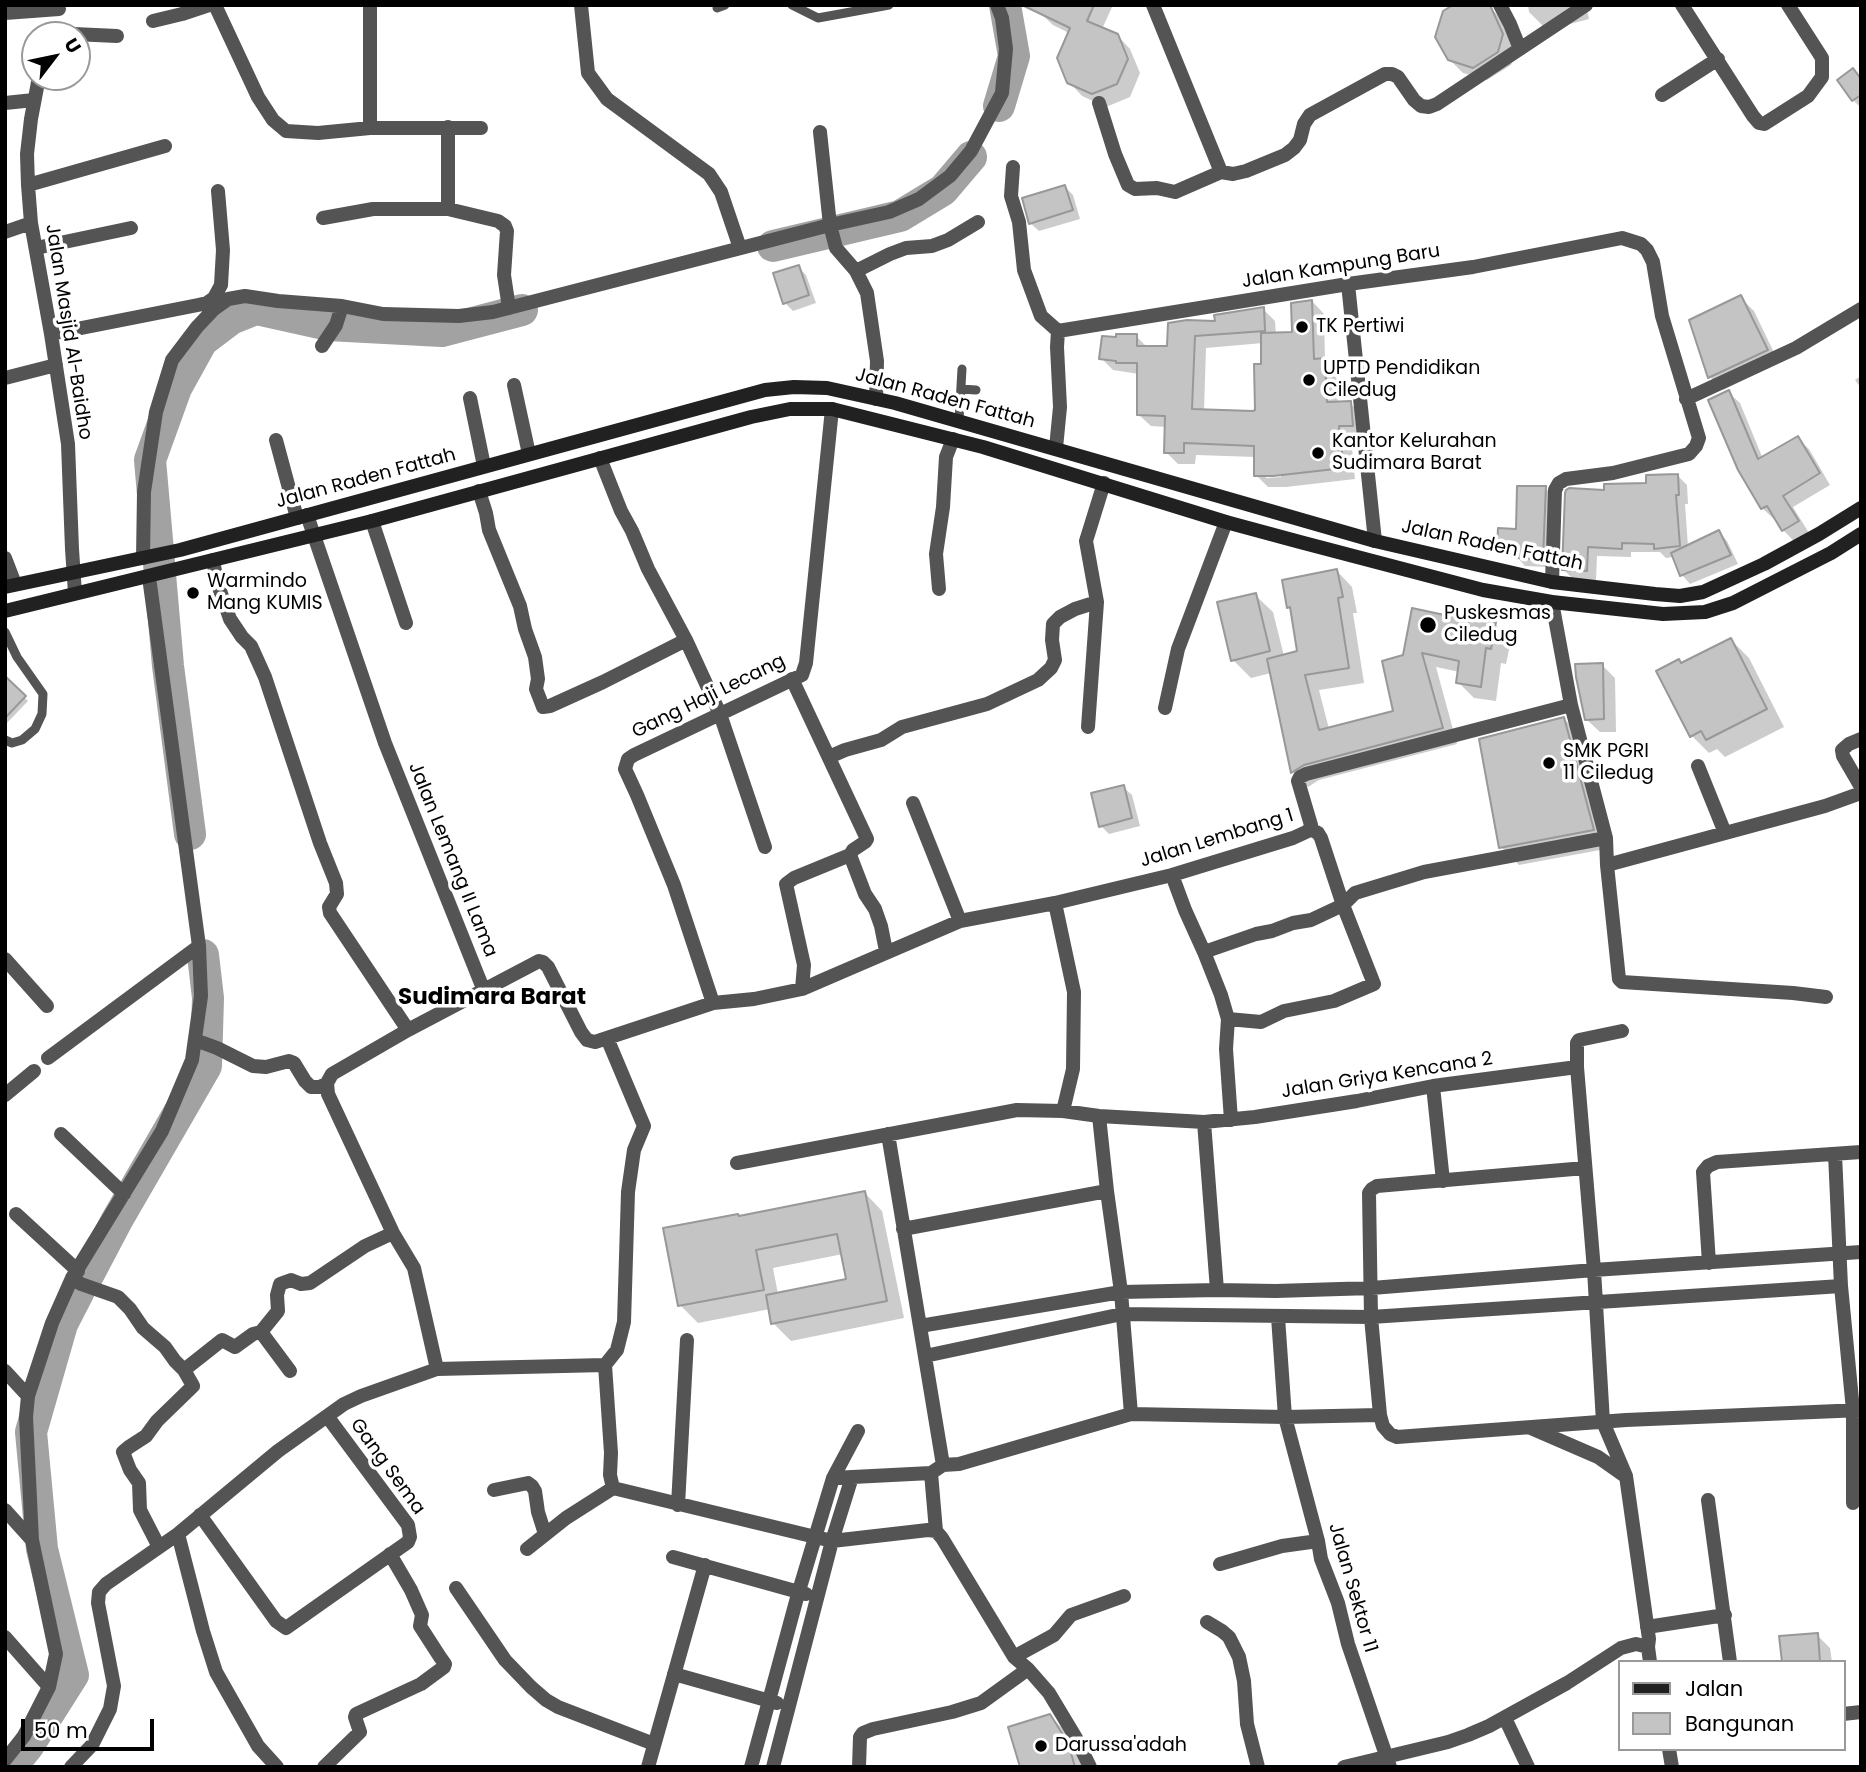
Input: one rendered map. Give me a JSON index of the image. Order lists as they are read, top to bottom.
{
  "streets": {
    "main road": ["Jalan Raden Fattah"],
    "street": [
      "Jalan Kampung Baru",
      "Jalan Masjid Al-Baidho",
      "Gang Haji Lecang",
      "Jalan Lembang 1",
      "Jalan Lemang II Lama",
      "Jalan Griya Kencana 2",
      "Gang Sema",
      "Jalan Sektor 11"
    ]
  },
  "crossings": [
    ["Jalan Masjid Al-Baidho", "Jalan Raden Fattah"],
    ["Jalan Raden Fattah", "Gang Haji Lecang"],
    ["Jalan Raden Fattah", "Jalan Lemang II Lama"],
    ["Gang Haji Lecang", "Jalan Lembang 1"]
  ],
  "districts": ["Sudimara Barat"],
  "places": [
    "TK Pertiwi",
    "UPTD Pendidikan Ciledug",
    "Kantor Kelurahan Sudimara Barat",
    "Warmindo Mang KUMIS",
    "Puskesmas Ciledug",
    "SMK PGRI 11 Ciledug",
    "Darussa'adah"
  ],
  "legend": ["Jalan", "Bangunan"],
  "scale_bar": "50 m",
  "north": "top right"
}
